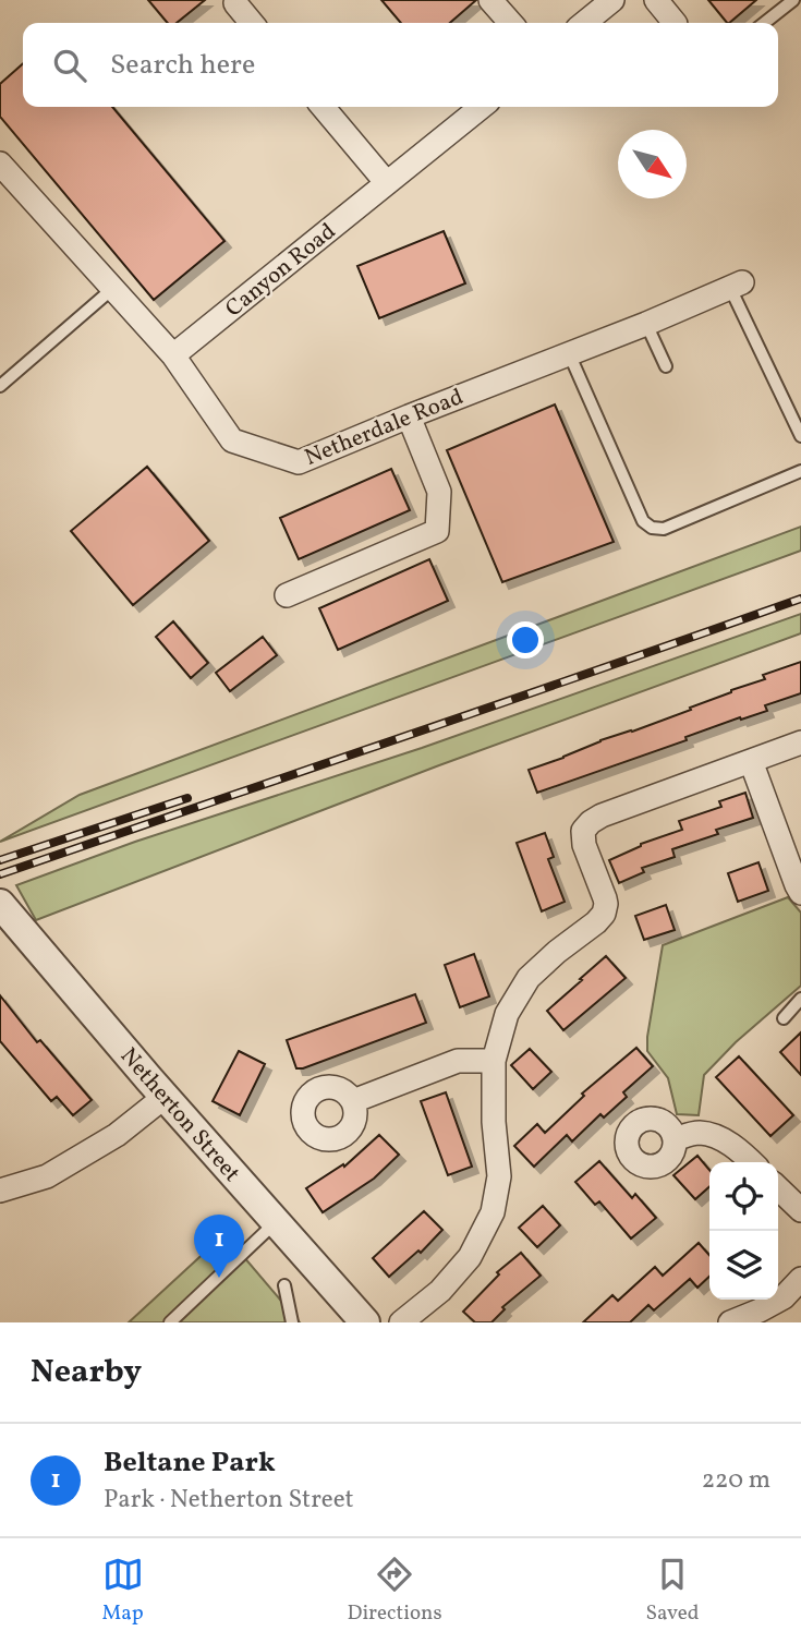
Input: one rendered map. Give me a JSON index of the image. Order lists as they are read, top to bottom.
{
  "streets": {
    "street": ["Canyon Road", "Netherdale Road", "Netherton Street"]
  },
  "crossings": [
    ["Canyon Road", "Netherdale Road"]
  ],
  "north": "bottom right",
  "page": {
    "search": "Search here",
    "pins": "1",
    "heading": "Nearby",
    "list": [
      {
        "mark": "1",
        "name": "Beltane Park",
        "note": "Park · Netherton Street",
        "value": "220 m"
      }
    ],
    "nav": ["Map", "Directions", "Saved"]
  }
}
